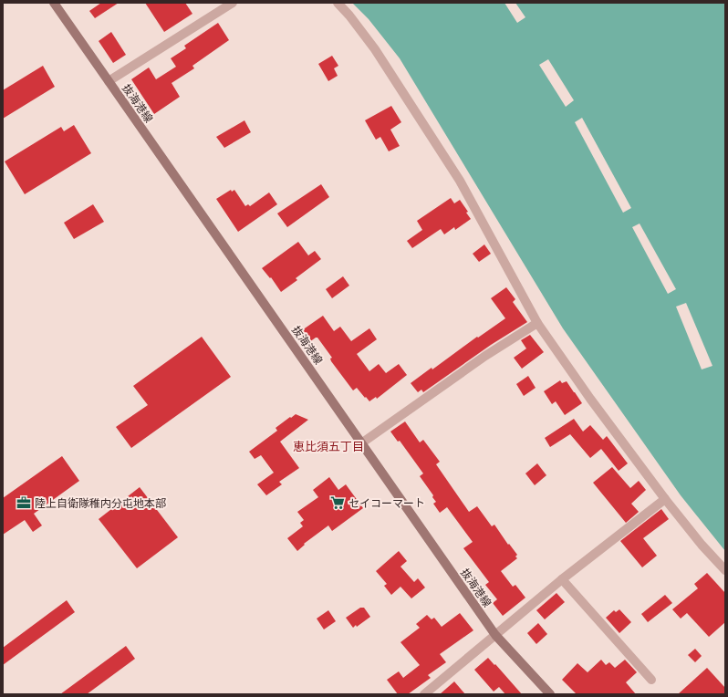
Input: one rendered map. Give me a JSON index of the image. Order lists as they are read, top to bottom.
{
  "streets": {
    "main road": ["抜海港線"]
  },
  "districts": ["恵比須五丁目"],
  "places": {
    "office": ["陸上自衛隊稚内分屯地本部"],
    "supermarket": ["セイコーマート"]
  }
}
